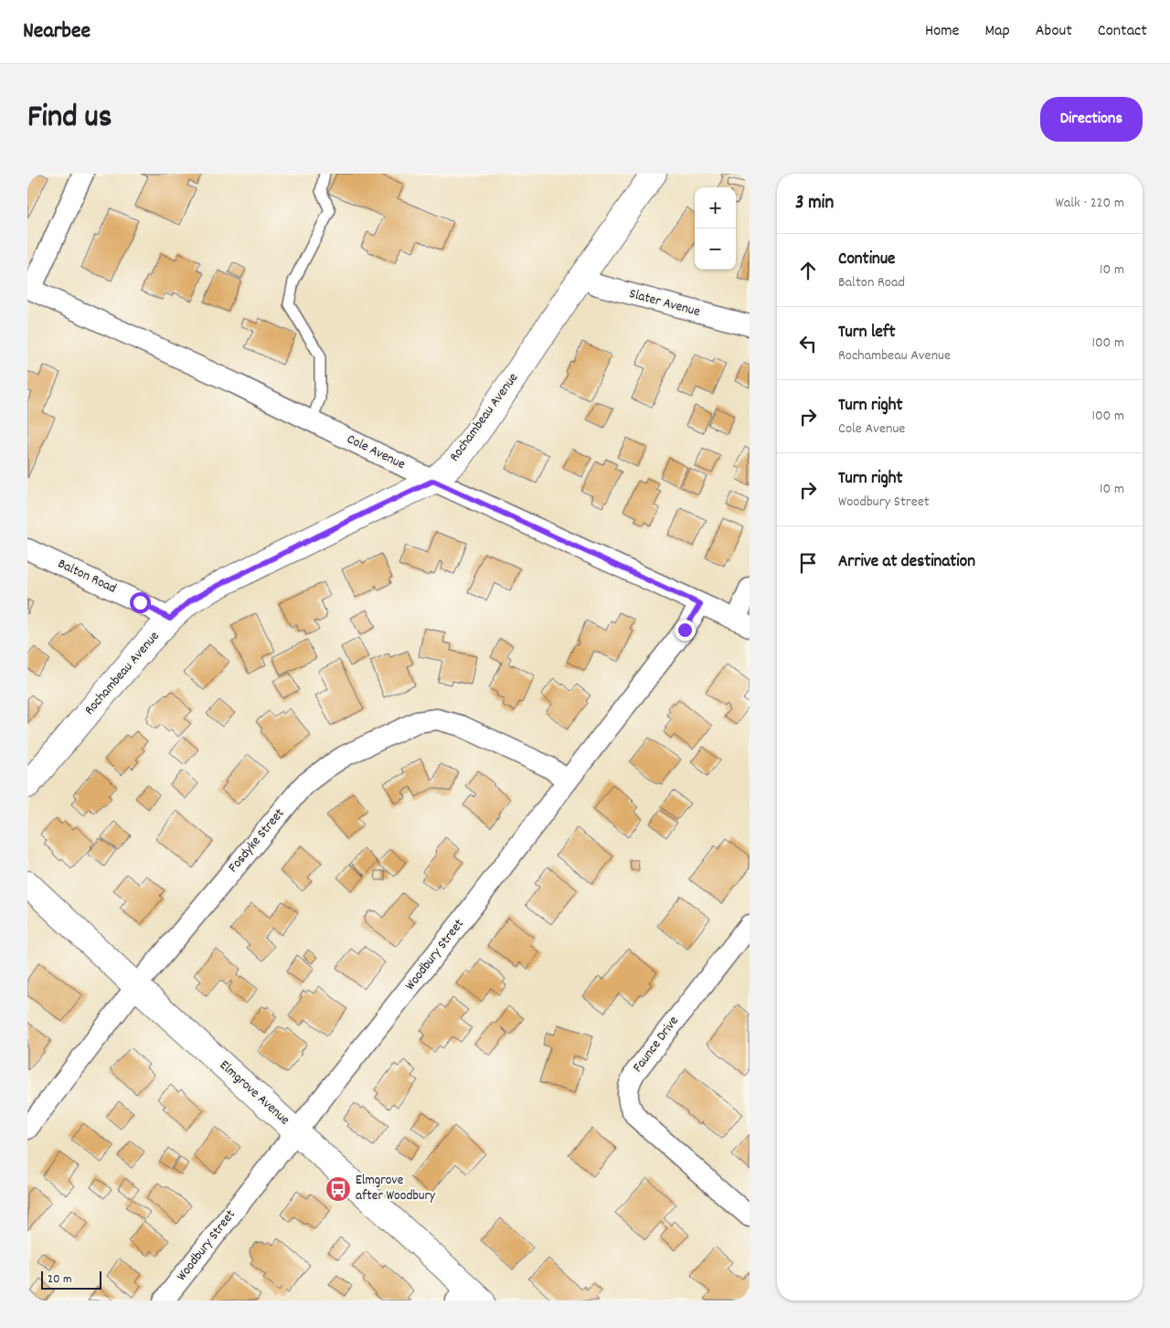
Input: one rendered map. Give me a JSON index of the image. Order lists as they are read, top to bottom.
{
  "streets": {
    "street": [
      "Slater Avenue",
      "Rochambeau Avenue",
      "Cole Avenue",
      "Balton Road",
      "Fosdyke Street",
      "Woodbury Street",
      "Faunce Drive",
      "Elmgrove Avenue"
    ]
  },
  "crossings": [
    ["Slater Avenue", "Rochambeau Avenue"],
    ["Rochambeau Avenue", "Cole Avenue"],
    ["Rochambeau Avenue", "Balton Road"],
    ["Cole Avenue", "Woodbury Street"],
    ["Fosdyke Street", "Woodbury Street"],
    ["Fosdyke Street", "Elmgrove Avenue"],
    ["Woodbury Street", "Elmgrove Avenue"]
  ],
  "places": {
    "bus stop": ["Elmgrove after Woodbury"]
  },
  "scale_bar": "20 m",
  "page": {
    "header": "Nearbee",
    "nav": [
      "Home",
      "Map",
      "About",
      "Contact"
    ],
    "title": "Find us",
    "buttons": "Directions",
    "heading": ["3 min", "Walk · 220 m"],
    "map_buttons": ["+", "−"],
    "list": [
      ["Continue", "Balton Road", "10 m"],
      ["Turn left", "Rochambeau Avenue", "100 m"],
      ["Turn right", "Cole Avenue", "100 m"],
      ["Turn right", "Woodbury Street", "10 m"],
      "Arrive at destination"
    ],
    "scale": "20 m"
  }
}
